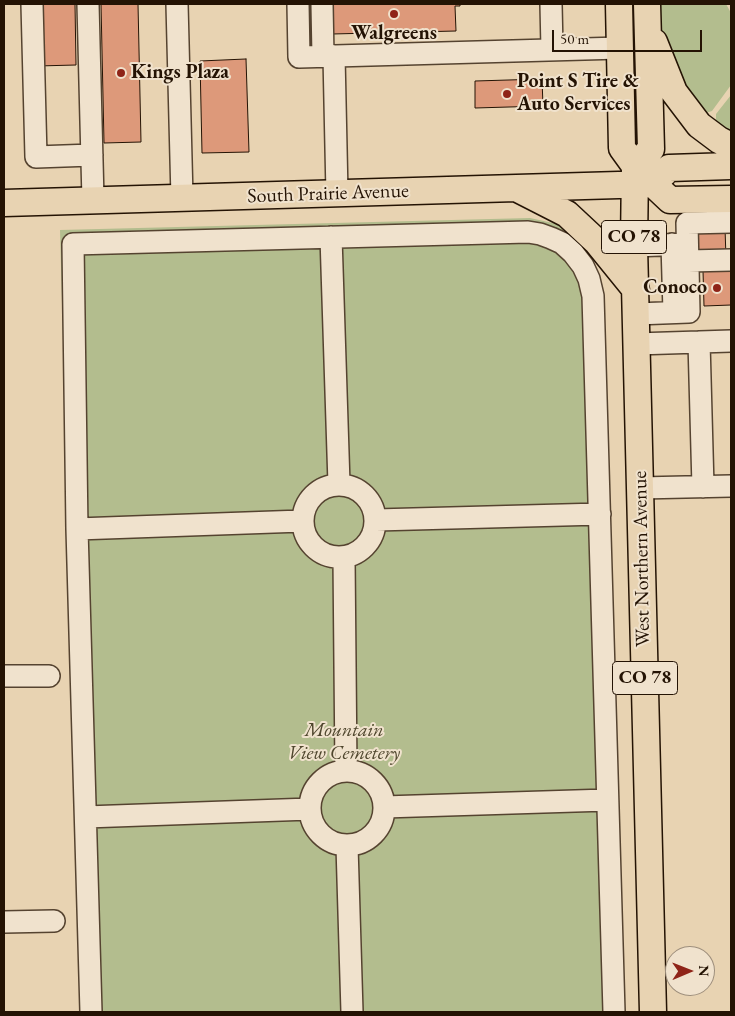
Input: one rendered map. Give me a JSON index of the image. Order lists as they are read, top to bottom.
{
  "streets": {
    "main road": ["South Prairie Avenue", "CO 78", "West Northern Avenue"]
  },
  "crossings": [
    ["South Prairie Avenue", "West Northern Avenue"]
  ],
  "parks": ["Mountain View Cemetery"],
  "places": [
    "Walgreens",
    "Kings Plaza",
    "Point S Tire & Auto Services",
    "Conoco"
  ],
  "scale_bar": "50 m",
  "north": "right"
}
